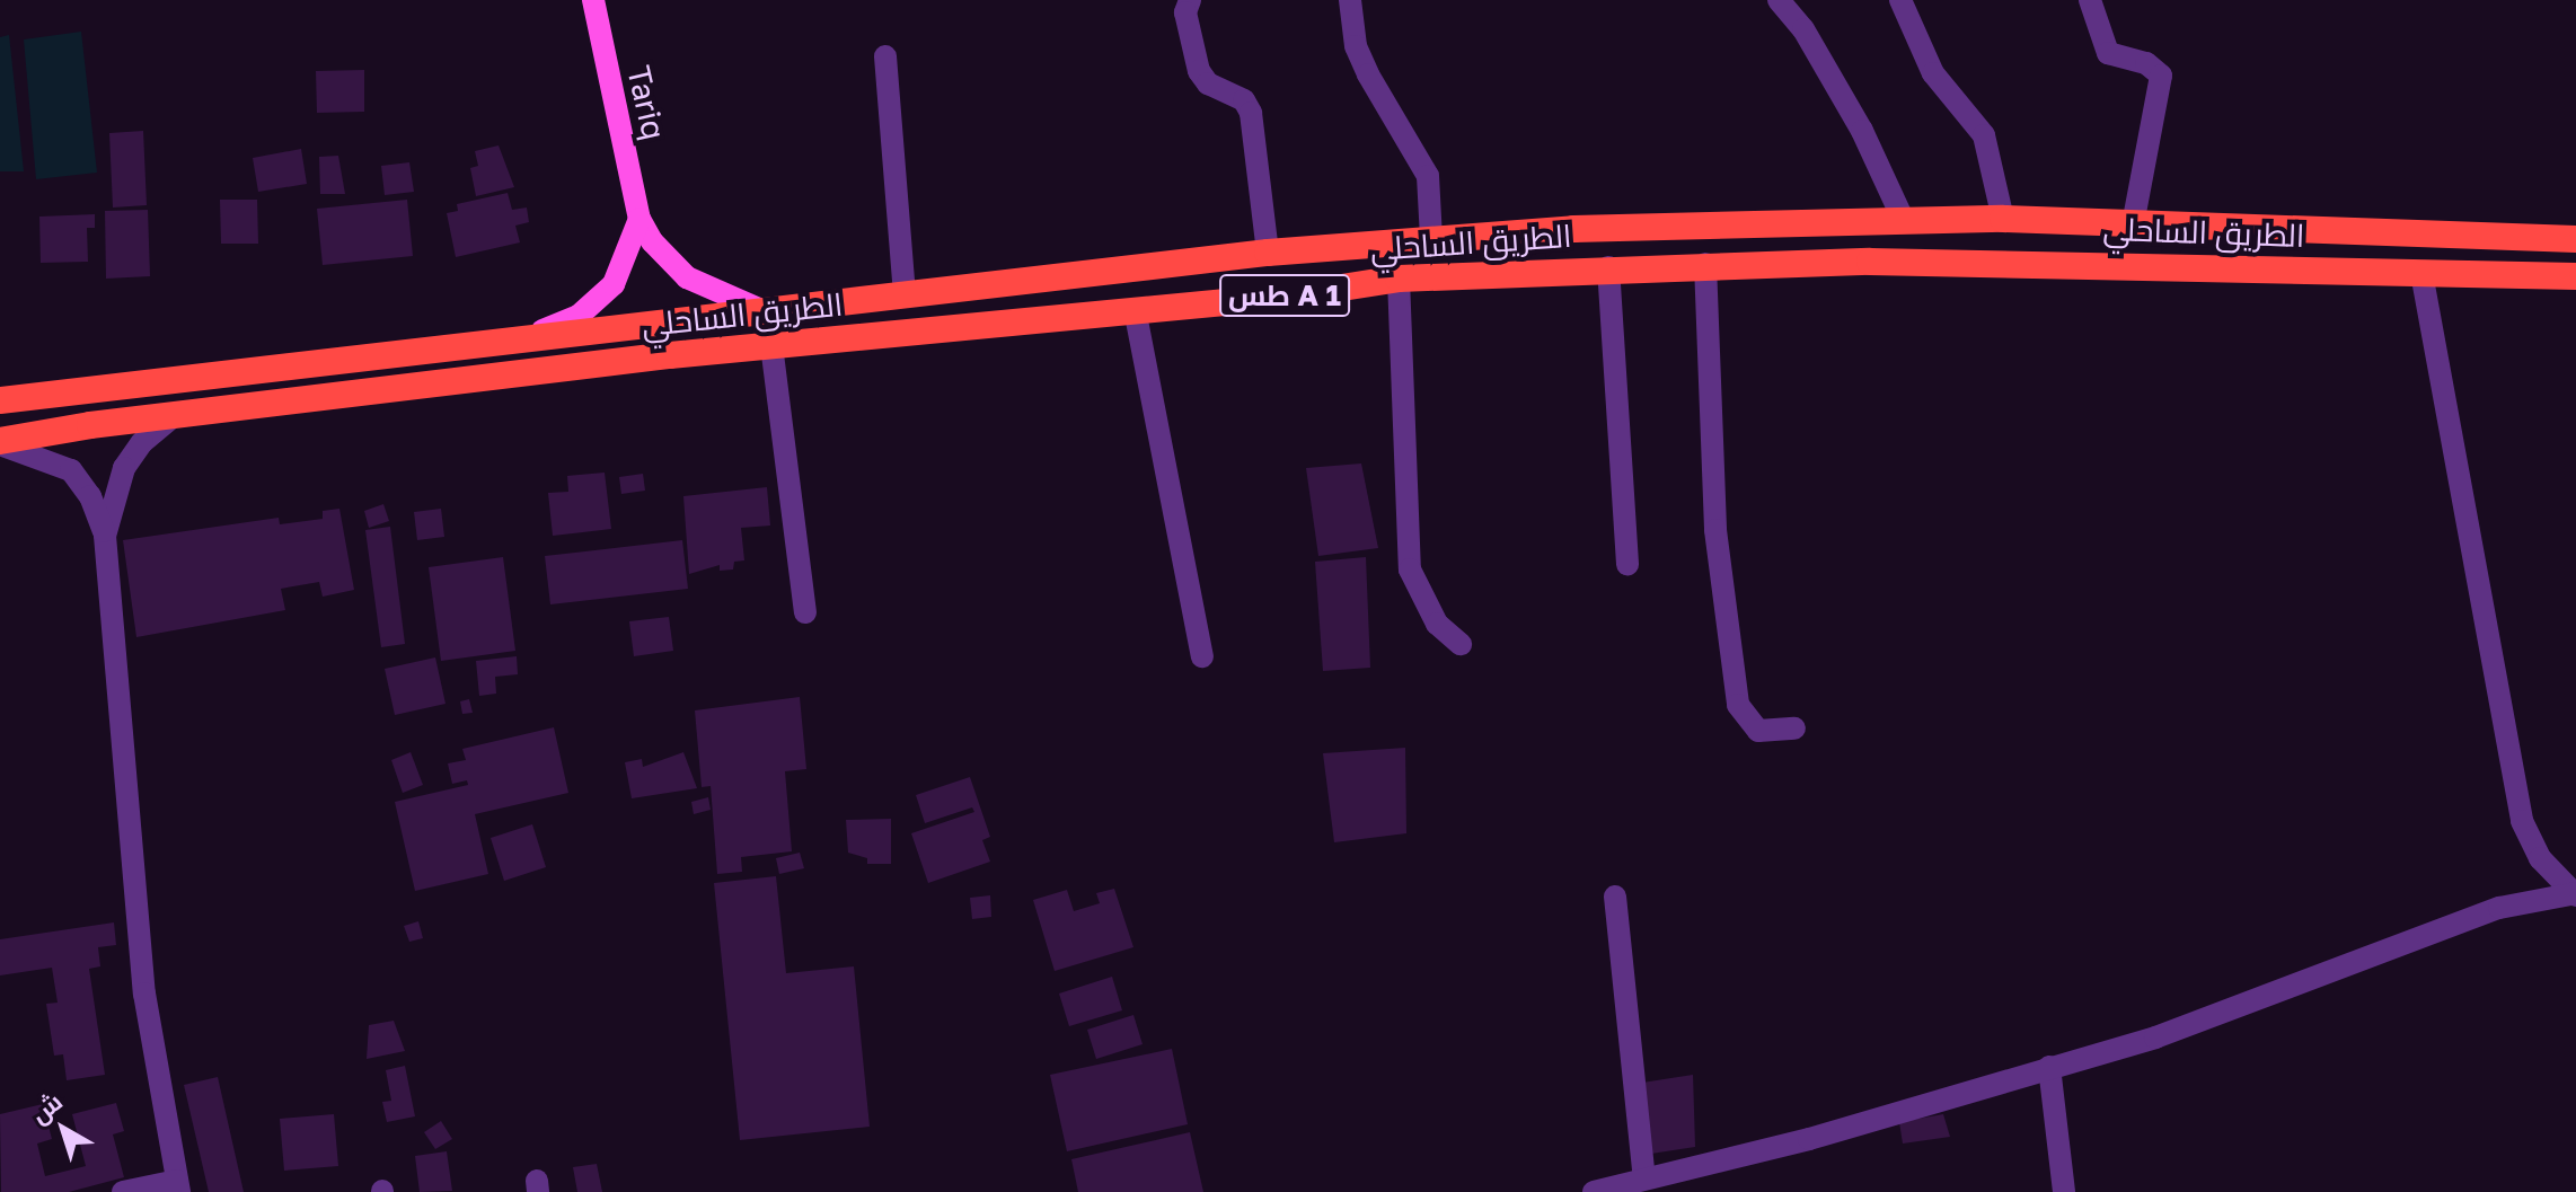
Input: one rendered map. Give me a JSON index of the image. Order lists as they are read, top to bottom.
{
  "streets": {
    "highway": ["الطريق الساحلي", "طس A 1"],
    "main road": ["Tariq"]
  },
  "north": "top left"
}
